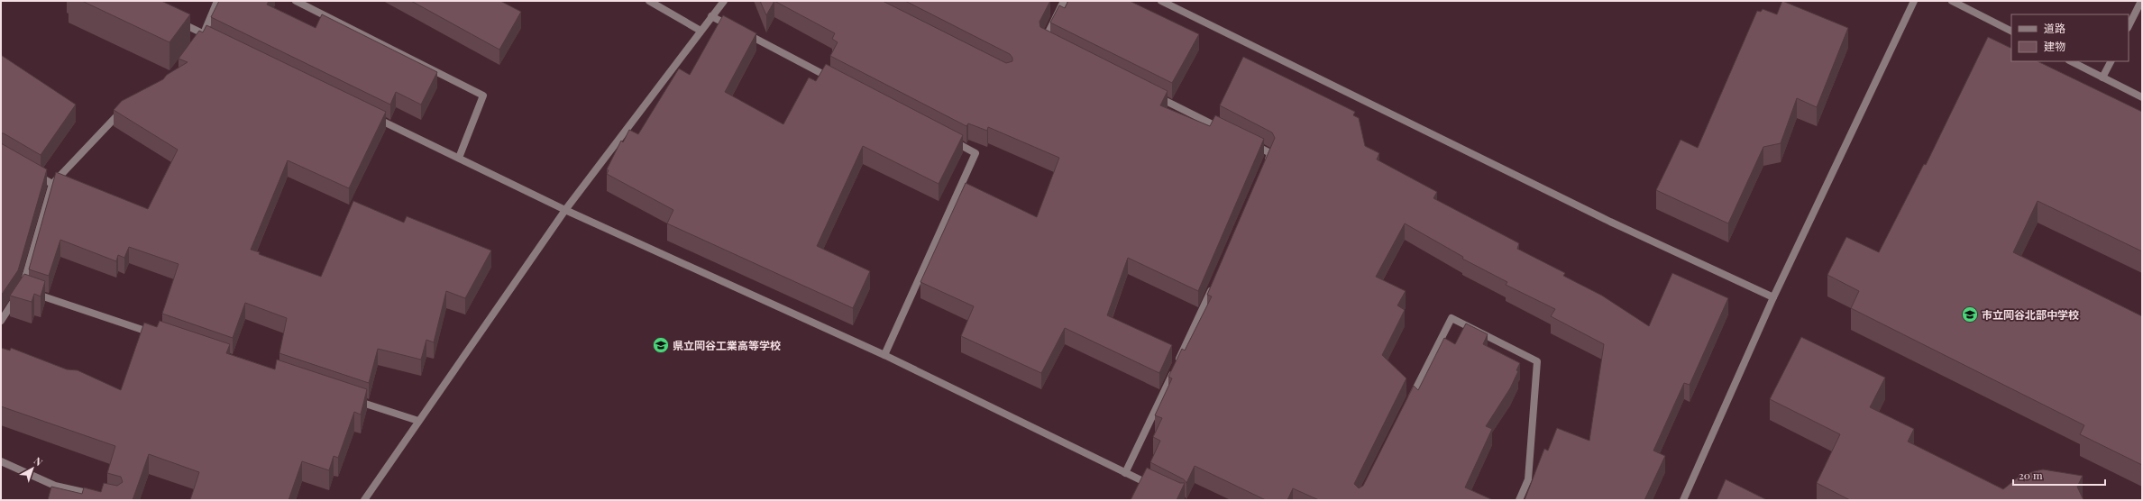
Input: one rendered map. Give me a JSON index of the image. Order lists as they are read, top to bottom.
{
  "places": {
    "school or university": ["市立岡谷北部中学校", "県立岡谷工業高等学校"]
  },
  "legend": ["道路", "建物"],
  "scale_bar": "20 m",
  "north": "top right"
}
